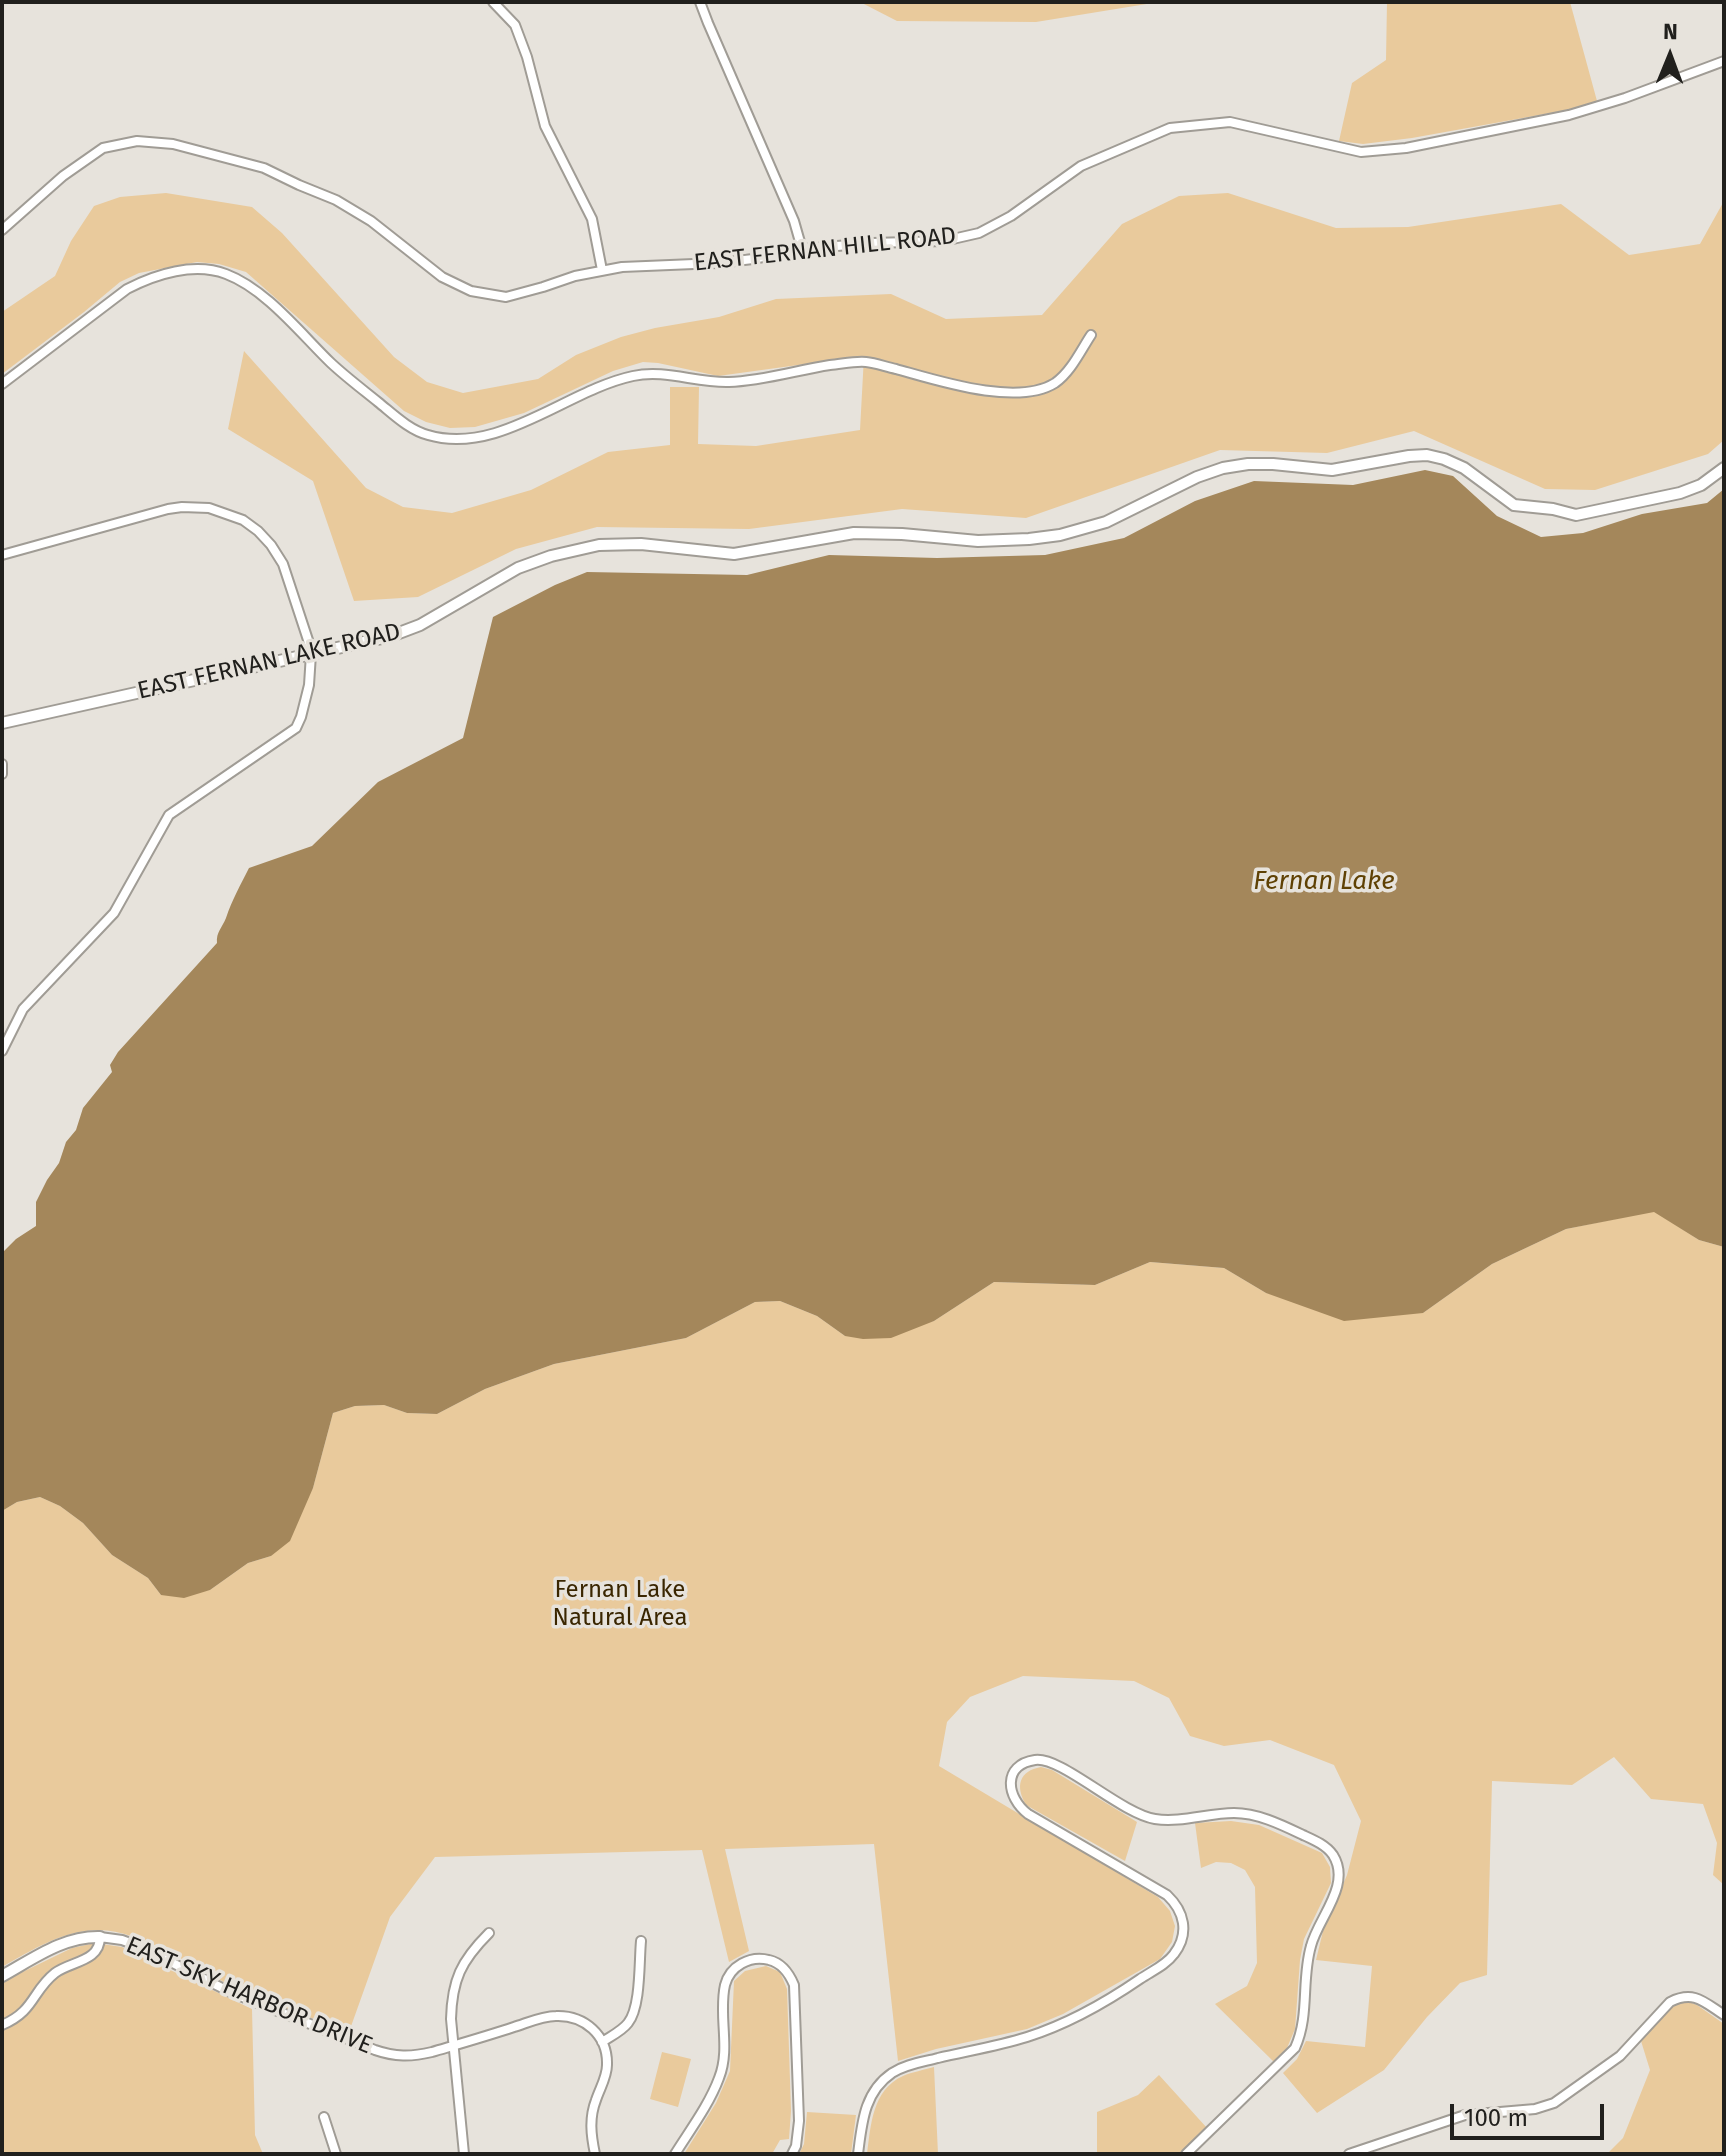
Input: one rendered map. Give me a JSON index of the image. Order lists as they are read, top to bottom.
{
  "streets": {
    "street": ["EAST FERNAN HILL ROAD", "EAST FERNAN LAKE ROAD", "EAST SKY HARBOR DRIVE"]
  },
  "water": ["Fernan Lake"],
  "parks": ["Fernan Lake Natural Area"],
  "scale_bar": "100 m",
  "north": "top"
}
